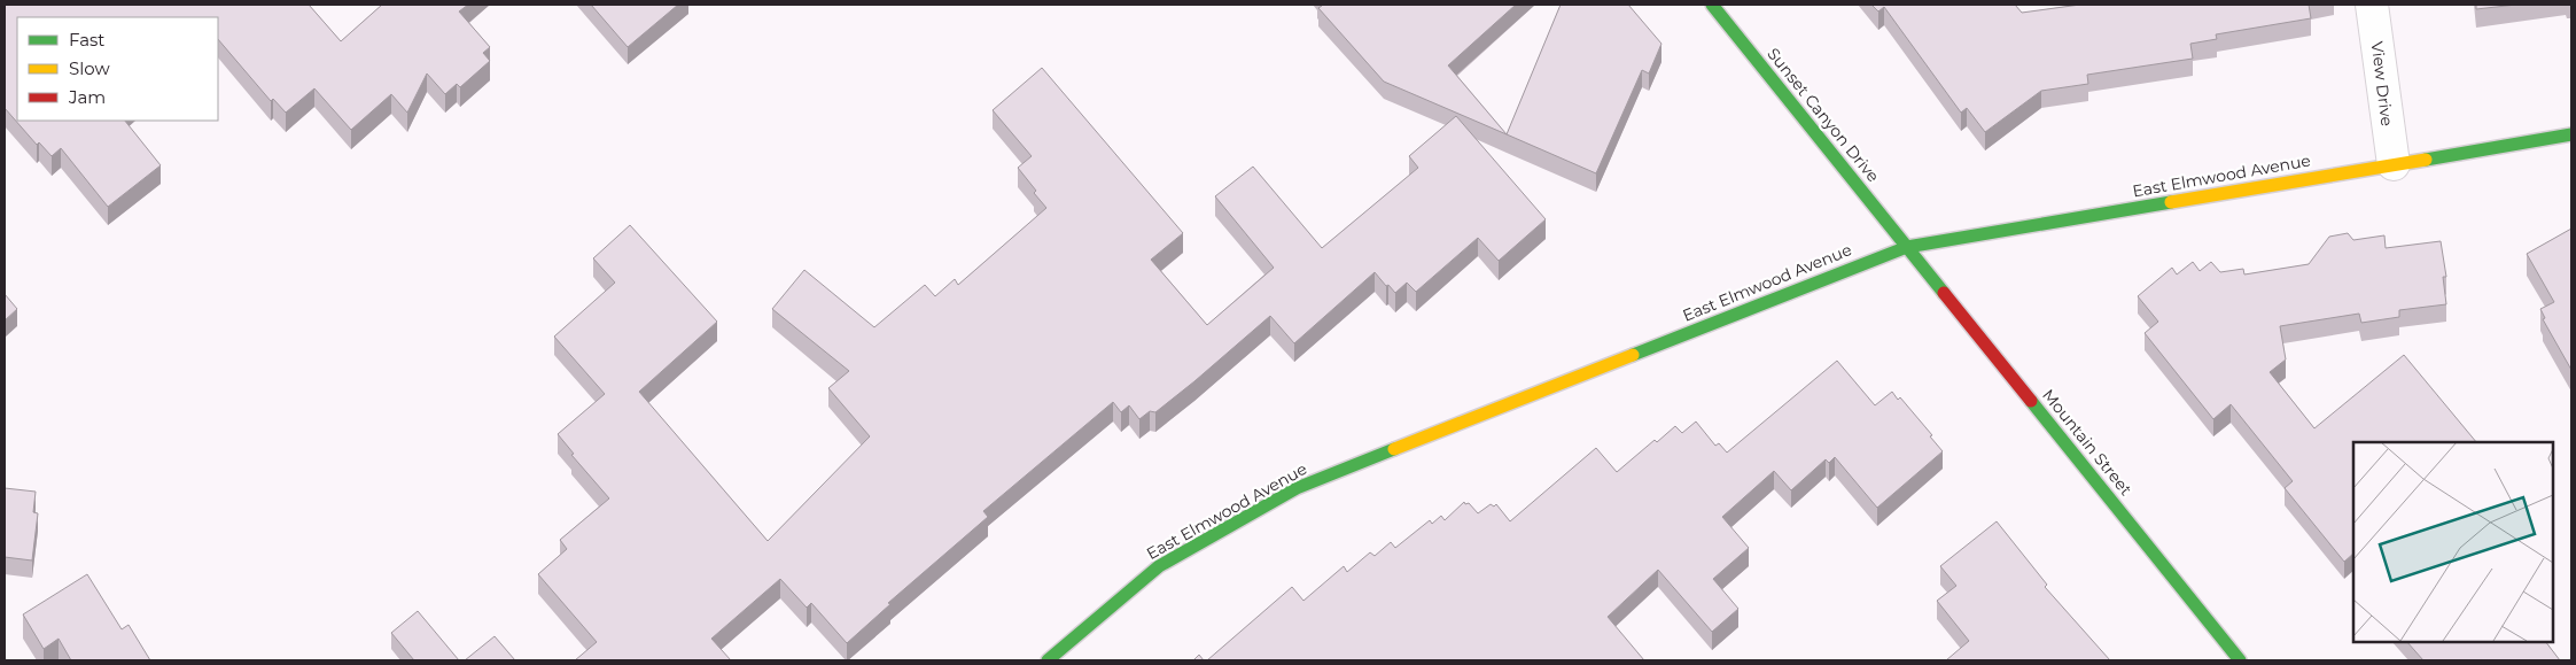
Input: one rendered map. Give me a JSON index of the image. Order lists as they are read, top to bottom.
{
  "streets": {
    "street": [
      "View Drive",
      "Sunset Canyon Drive",
      "East Elmwood Avenue",
      "Mountain Street"
    ]
  },
  "crossings": [
    ["View Drive", "East Elmwood Avenue"],
    ["Sunset Canyon Drive", "East Elmwood Avenue"],
    ["Sunset Canyon Drive", "Mountain Street"],
    ["East Elmwood Avenue", "Mountain Street"]
  ],
  "legend": ["Fast", "Slow", "Jam"]
}
